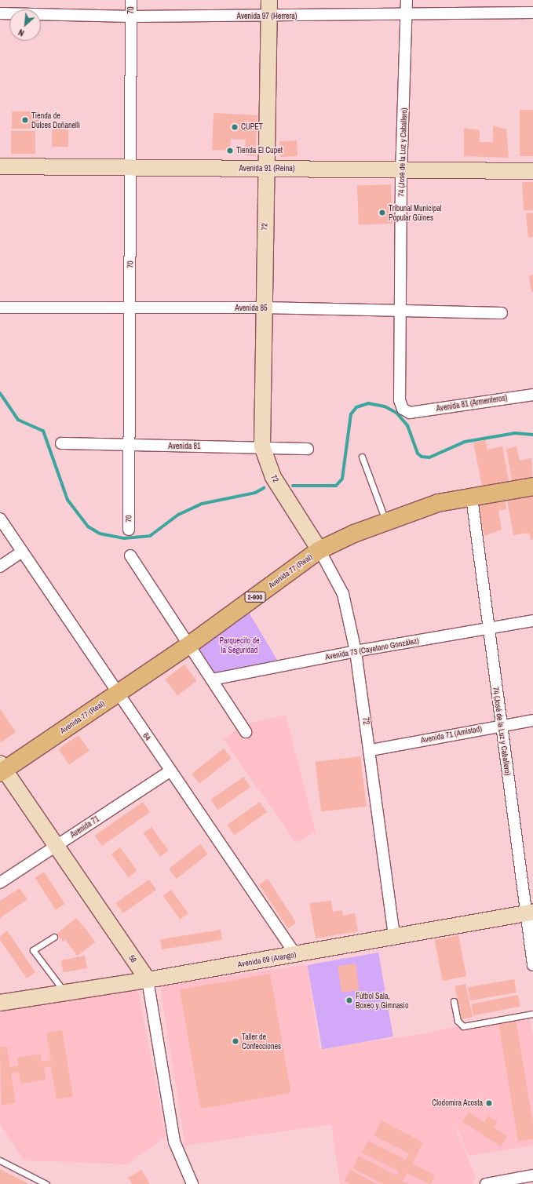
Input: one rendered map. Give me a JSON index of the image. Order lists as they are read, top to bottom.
{
  "streets": {
    "main road": ["Avenida 77 (Real)", "2-900"],
    "street": [
      "70",
      "Avenida 97 (Herrera)",
      "74 (José de la Luz y Caballero)",
      "Avenida 91 (Reina)",
      "72",
      "Avenida 85",
      "Avenida 81 (Armenteros)",
      "Avenida 81",
      "Avenida 73 (Cayetano González)",
      "Avenida 71 (Amistad)",
      "64",
      "Avenida 71",
      "58",
      "Avenida 69 (Arango)"
    ]
  },
  "crossings": [
    ["70", "Avenida 97 (Herrera)"],
    ["70", "Avenida 91 (Reina)"],
    ["70", "Avenida 85"],
    ["70", "Avenida 81"],
    ["Avenida 97 (Herrera)", "74 (José de la Luz y Caballero)"],
    ["Avenida 97 (Herrera)", "72"],
    ["74 (José de la Luz y Caballero)", "Avenida 91 (Reina)"],
    ["74 (José de la Luz y Caballero)", "Avenida 85"],
    ["74 (José de la Luz y Caballero)", "Avenida 81 (Armenteros)"],
    ["74 (José de la Luz y Caballero)", "Avenida 77 (Real)"],
    ["74 (José de la Luz y Caballero)", "Avenida 73 (Cayetano González)"],
    ["74 (José de la Luz y Caballero)", "Avenida 71 (Amistad)"],
    ["74 (José de la Luz y Caballero)", "Avenida 69 (Arango)"],
    ["Avenida 91 (Reina)", "72"],
    ["72", "Avenida 85"],
    ["72", "Avenida 81"],
    ["72", "Avenida 77 (Real)"],
    ["72", "Avenida 73 (Cayetano González)"],
    ["72", "Avenida 71 (Amistad)"],
    ["72", "Avenida 69 (Arango)"],
    ["Avenida 77 (Real)", "64"],
    ["Avenida 77 (Real)", "58"],
    ["64", "Avenida 71"],
    ["64", "Avenida 69 (Arango)"],
    ["Avenida 71", "58"],
    ["58", "Avenida 69 (Arango)"]
  ],
  "parks": ["Parquecito de la Seguridad"],
  "places": [
    "Tienda de Dulces Doñanelli",
    "CUPET",
    "Tienda El Cupet",
    "Tribunal Municipal Popular Güines",
    "Fútbol Sala, Boxeo y Gimnasio",
    "Taller de Confecciones",
    "Clodomira Acosta"
  ],
  "north": "bottom left"
}
